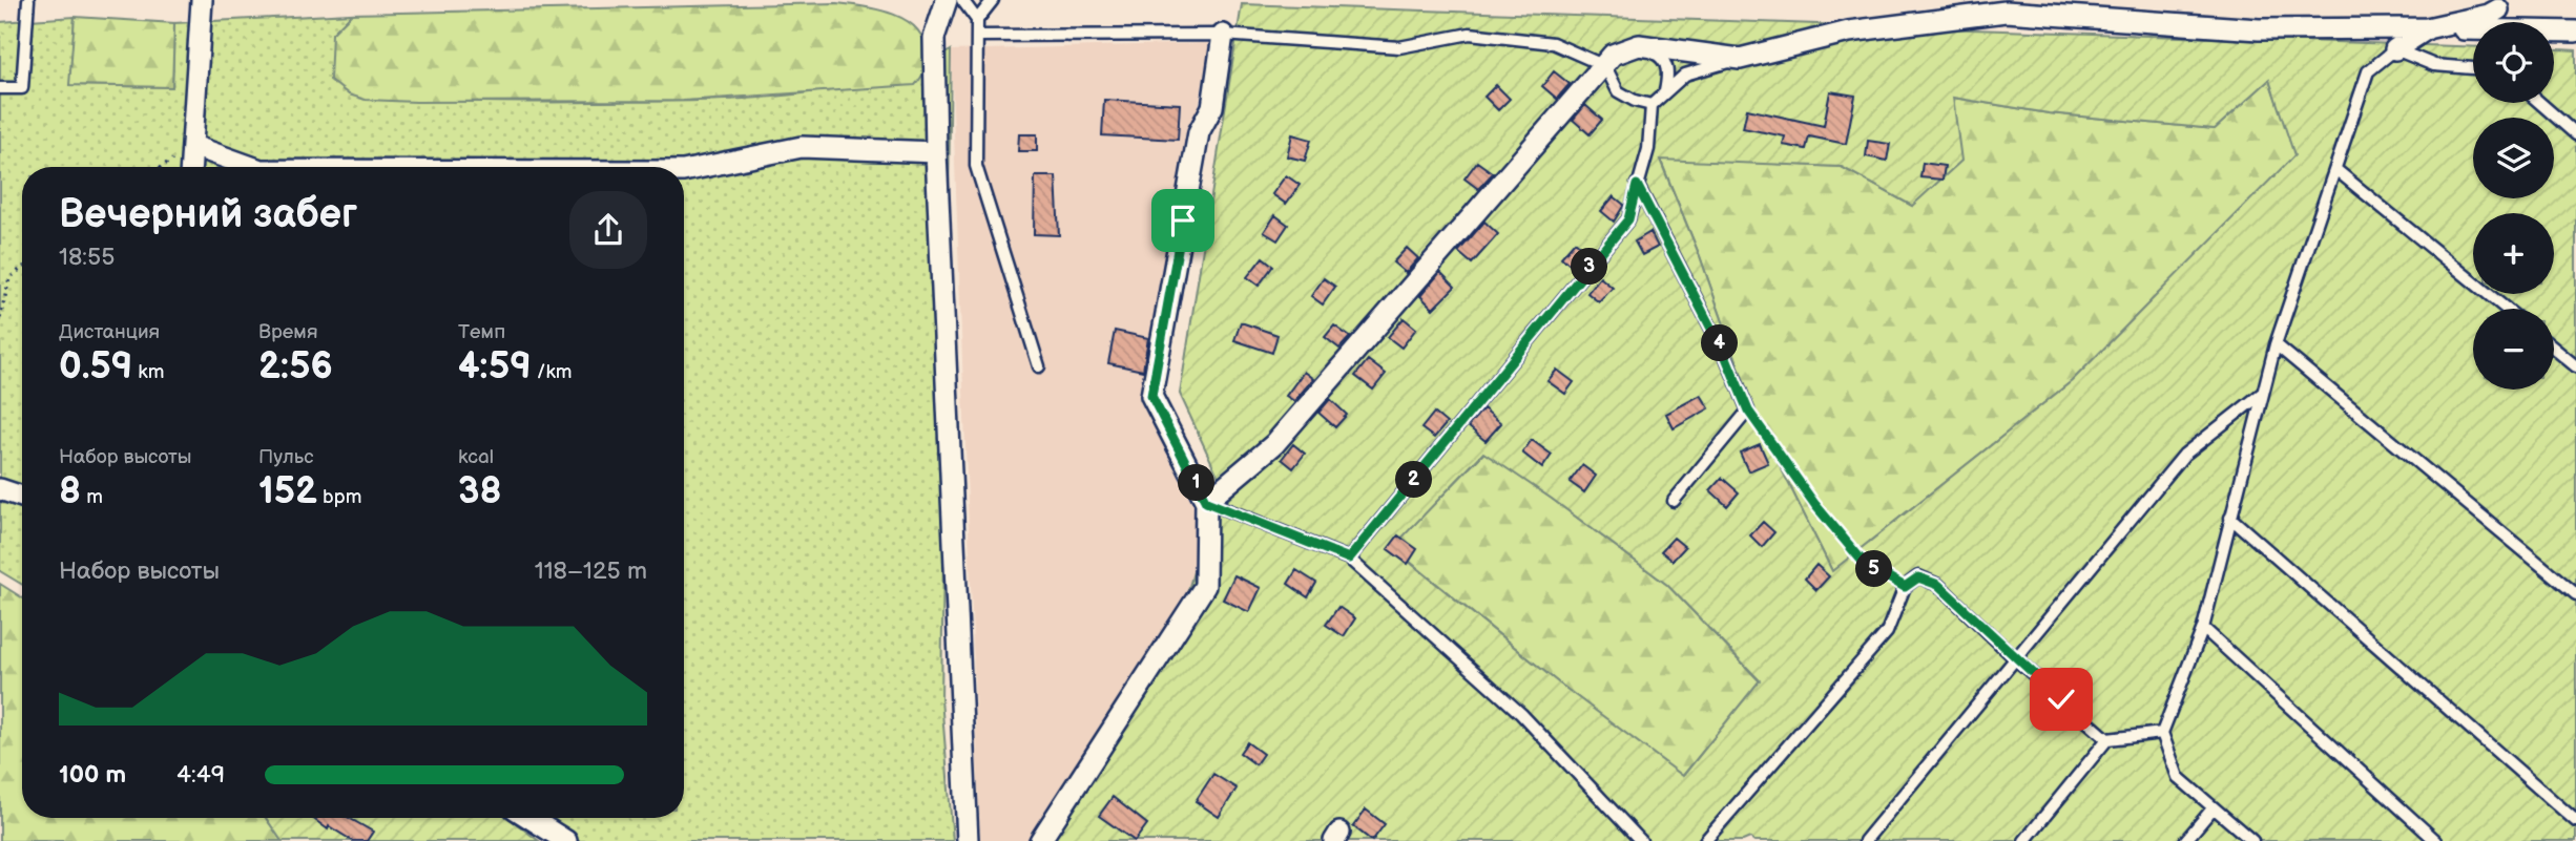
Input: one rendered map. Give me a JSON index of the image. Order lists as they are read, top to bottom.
{
  "page": {
    "map_buttons": ["+", "−"],
    "heading": ["Вечерний забег", "18:55"],
    "pins": [
      "3",
      "4",
      "2",
      "1",
      "5"
    ],
    "stats": [
      ["Дистанция", "0.59 km"],
      ["Время", "2:56"],
      ["Темп", "4:59 /km"],
      ["Набор высоты", "8 m"],
      ["Пульс", "152 bpm"],
      ["kcal", "38"]
    ],
    "chart": ["Набор высоты", "118–125 m"],
    "list": [
      {
        "name": "100 m",
        "note": "4:49"
      }
    ]
  }
}
